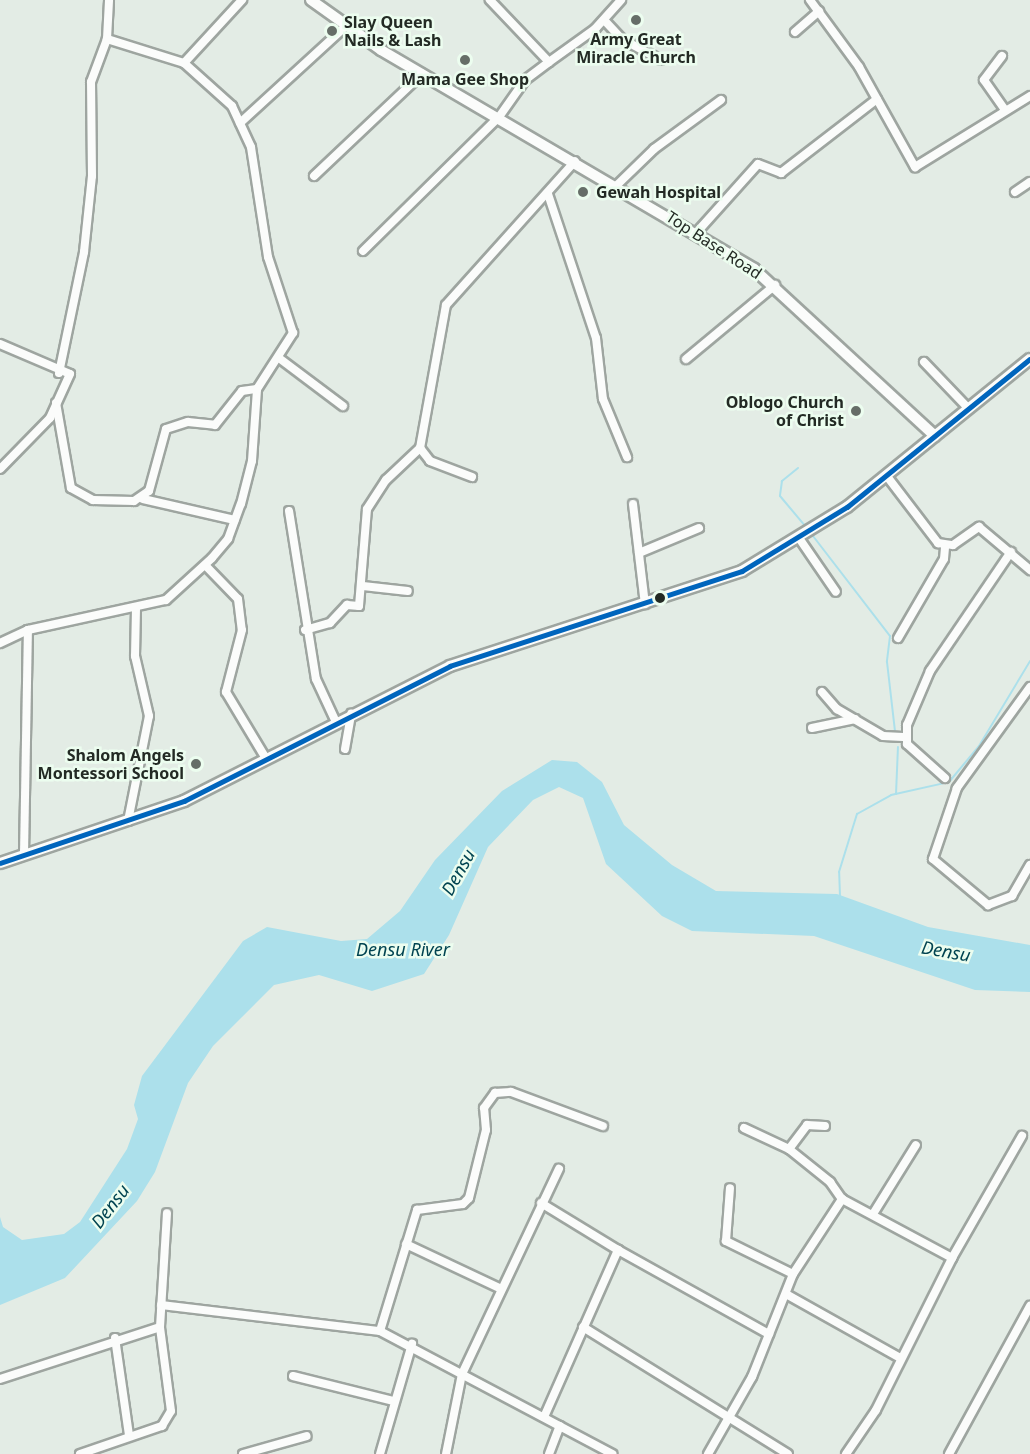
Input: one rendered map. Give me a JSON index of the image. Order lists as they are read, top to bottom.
{
  "streets": {
    "street": ["Top Base Road"]
  },
  "water": ["Densu", "Densu River"],
  "places": [
    "Army Great Miracle Church",
    "Slay Queen Nails & Lash",
    "Mama Gee Shop",
    "Gewah Hospital",
    "Oblogo Church of Christ",
    "Shalom Angels Montessori School"
  ]
}
